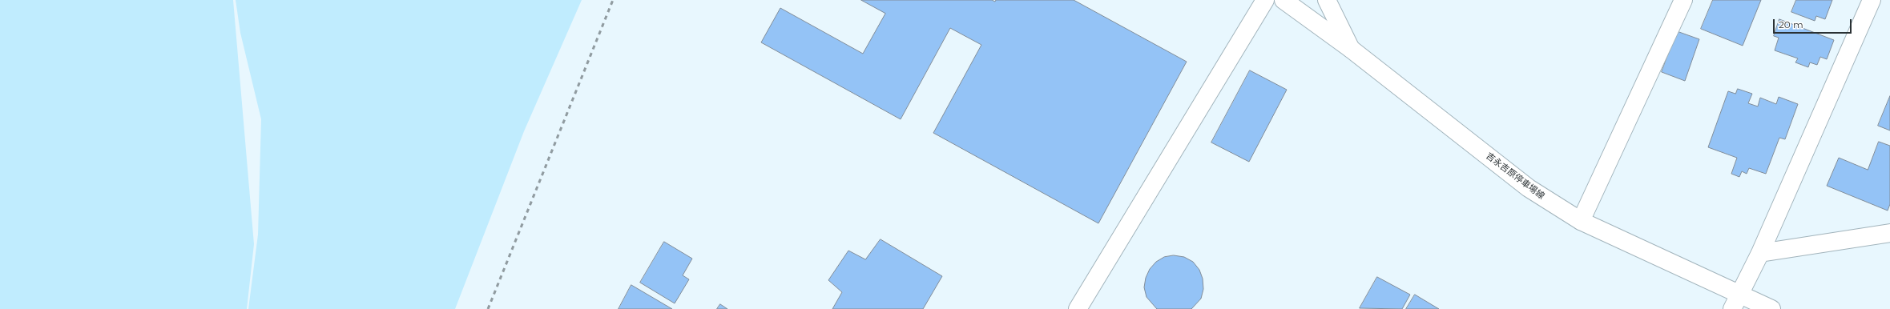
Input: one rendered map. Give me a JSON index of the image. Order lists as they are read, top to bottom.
{
  "streets": {
    "street": ["吉永吉原停車場線"]
  },
  "scale_bar": "20 m"
}
